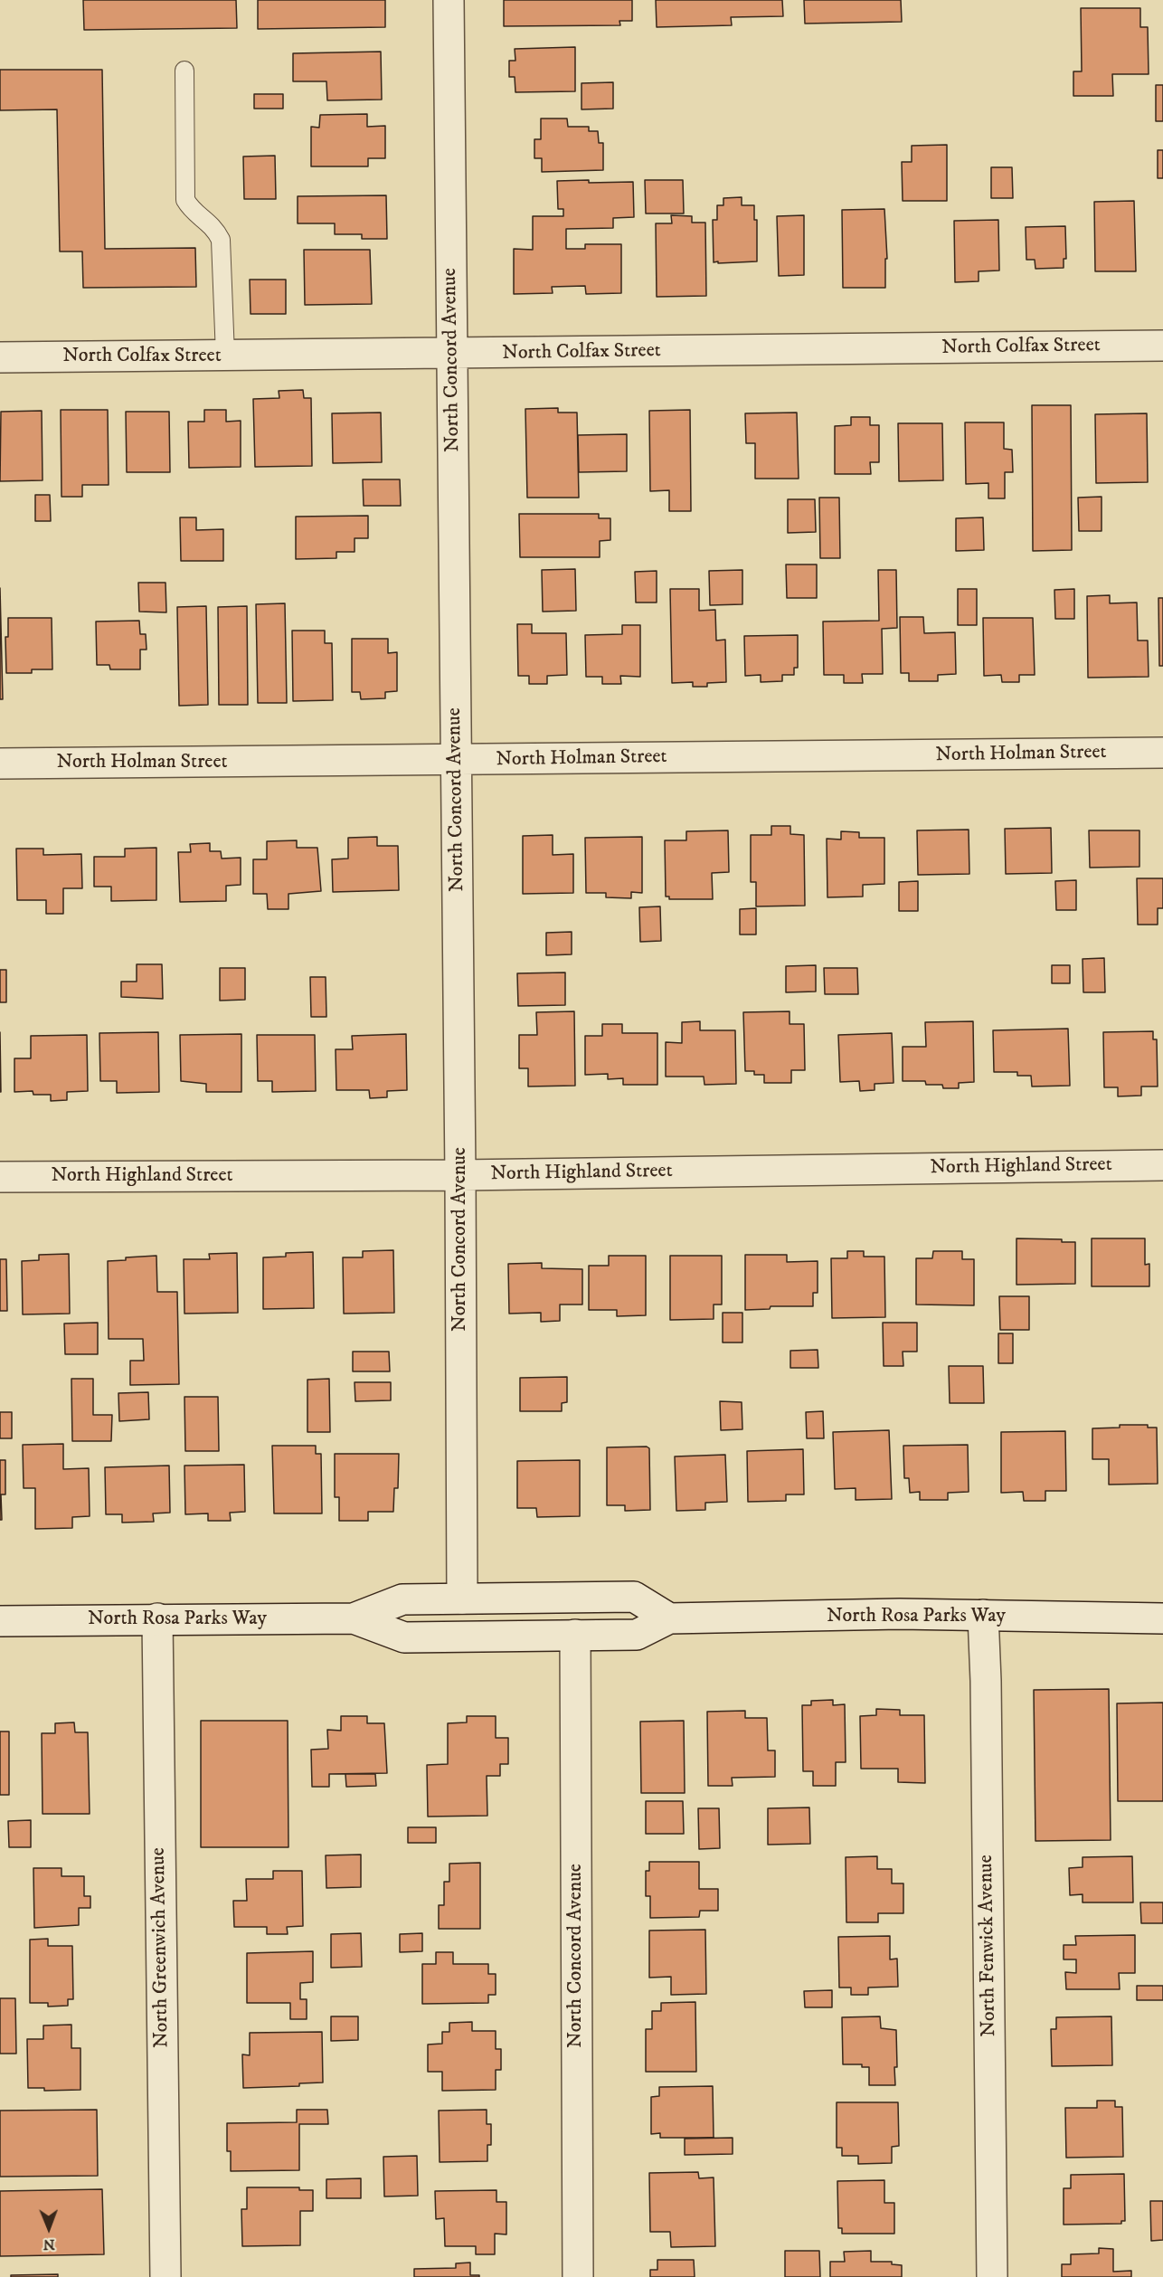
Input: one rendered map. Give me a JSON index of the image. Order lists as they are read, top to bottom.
{
  "streets": {
    "street": [
      "North Colfax Street",
      "North Concord Avenue",
      "North Holman Street",
      "North Highland Street",
      "North Rosa Parks Way",
      "North Fenwick Avenue",
      "North Greenwich Avenue"
    ]
  },
  "crossings": [
    ["North Colfax Street", "North Concord Avenue"],
    ["North Concord Avenue", "North Holman Street"],
    ["North Concord Avenue", "North Highland Street"],
    ["North Concord Avenue", "North Rosa Parks Way"],
    ["North Rosa Parks Way", "North Fenwick Avenue"],
    ["North Rosa Parks Way", "North Greenwich Avenue"]
  ],
  "north": "bottom"
}
